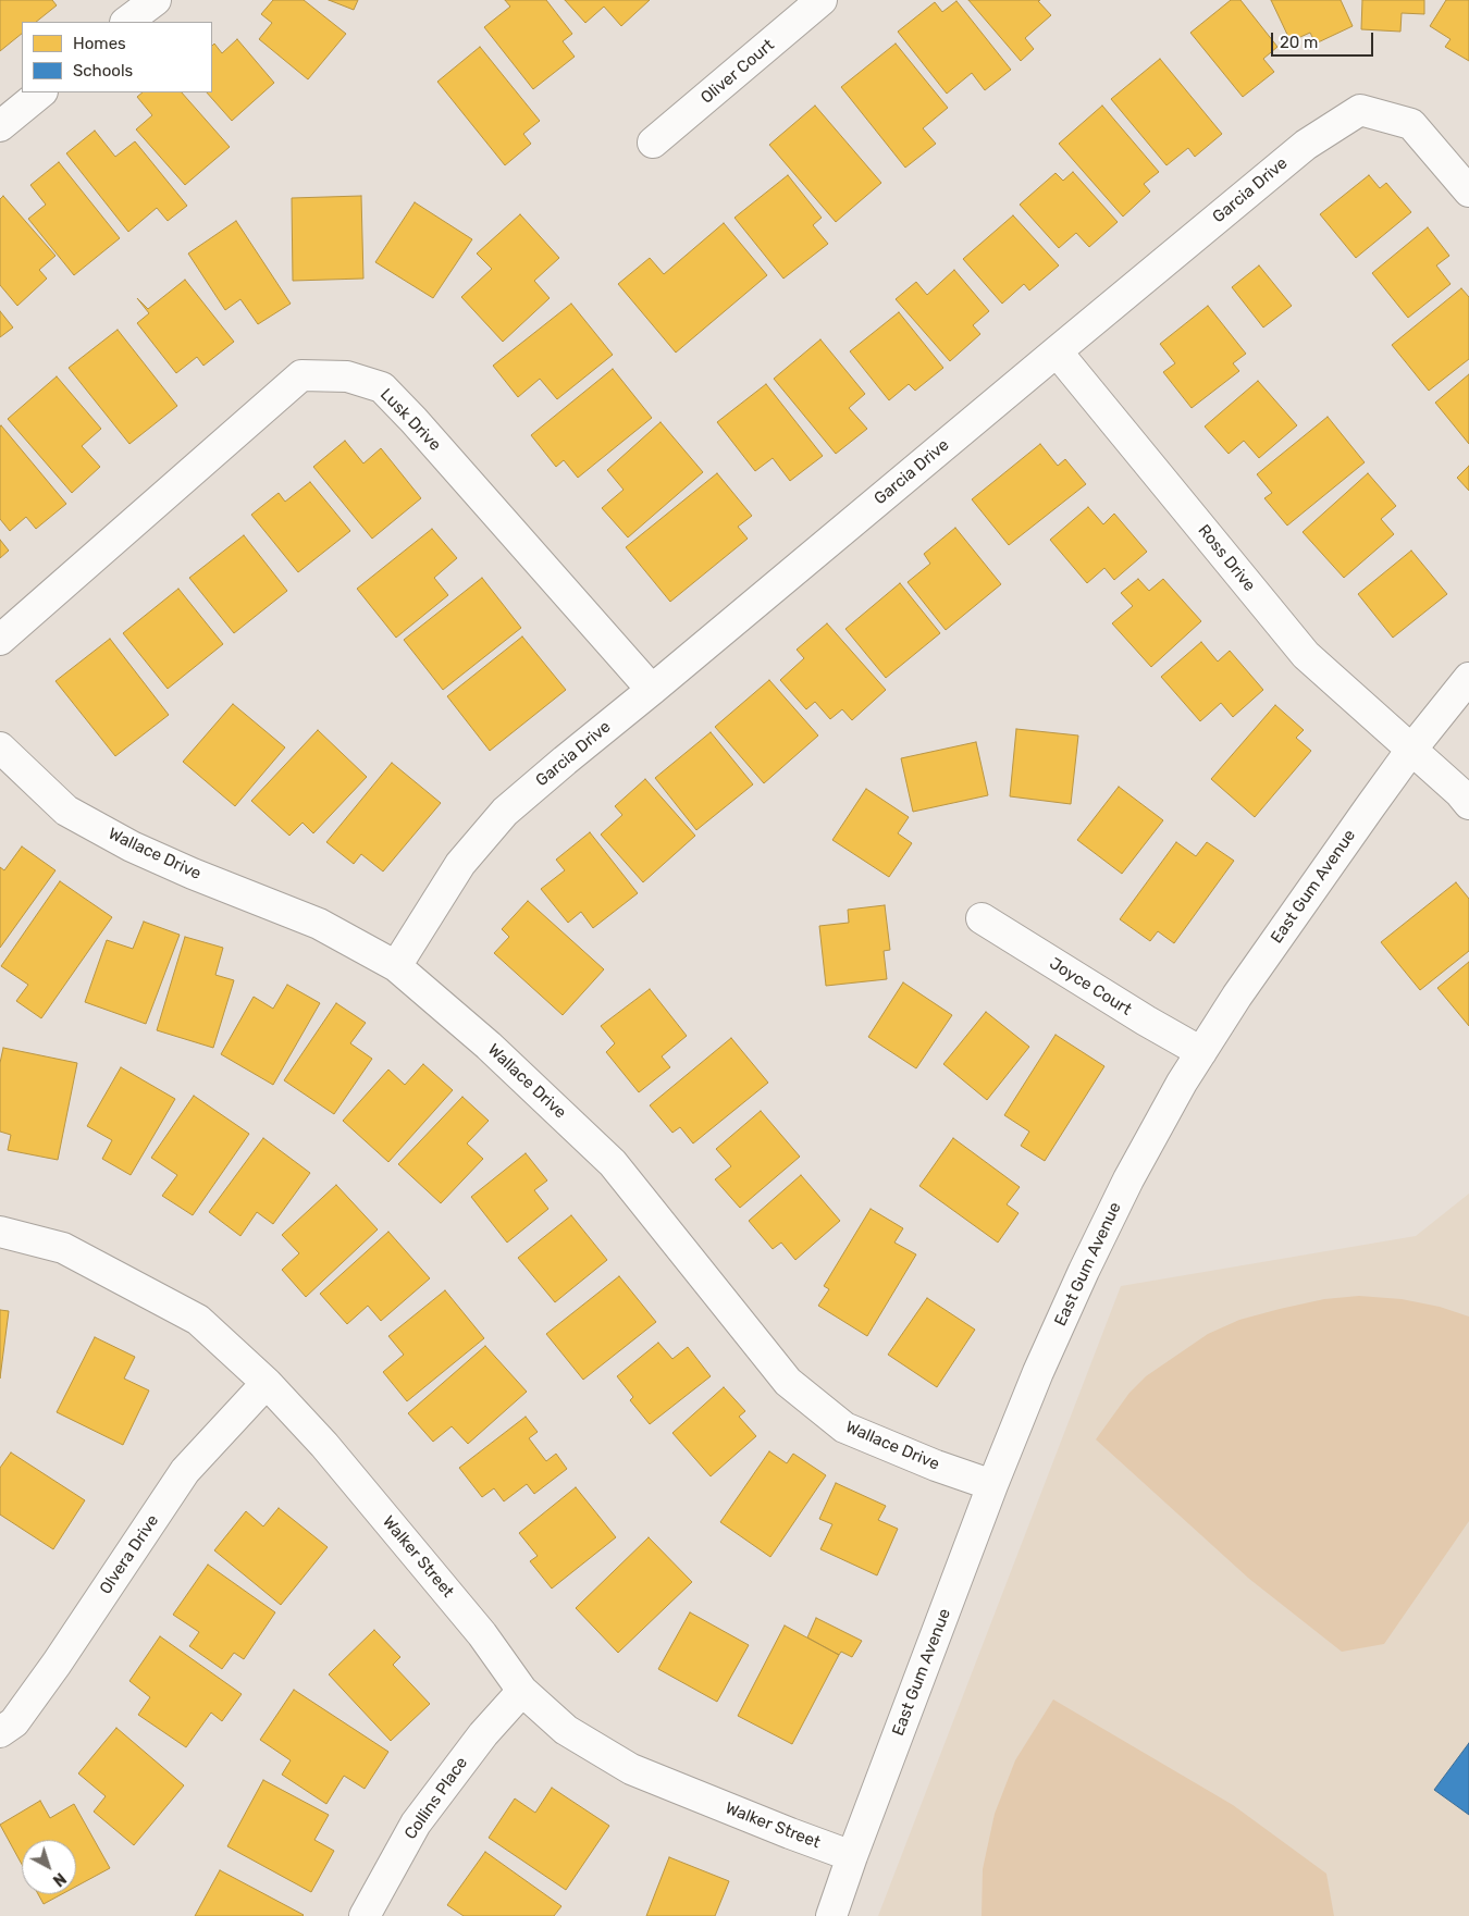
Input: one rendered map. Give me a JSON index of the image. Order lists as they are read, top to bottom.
{
  "streets": {
    "street": [
      "Oliver Court",
      "Garcia Drive",
      "Lusk Drive",
      "Ross Drive",
      "Wallace Drive",
      "East Gum Avenue",
      "Joyce Court",
      "Olvera Drive",
      "Walker Street",
      "Collins Place"
    ]
  },
  "crossings": [
    ["Garcia Drive", "Lusk Drive"],
    ["Garcia Drive", "Ross Drive"],
    ["Garcia Drive", "Wallace Drive"],
    ["Ross Drive", "East Gum Avenue"],
    ["Wallace Drive", "East Gum Avenue"],
    ["East Gum Avenue", "Joyce Court"],
    ["East Gum Avenue", "Walker Street"],
    ["Olvera Drive", "Walker Street"],
    ["Walker Street", "Collins Place"]
  ],
  "legend": ["Homes", "Schools"],
  "scale_bar": "20 m",
  "north": "bottom right"
}
